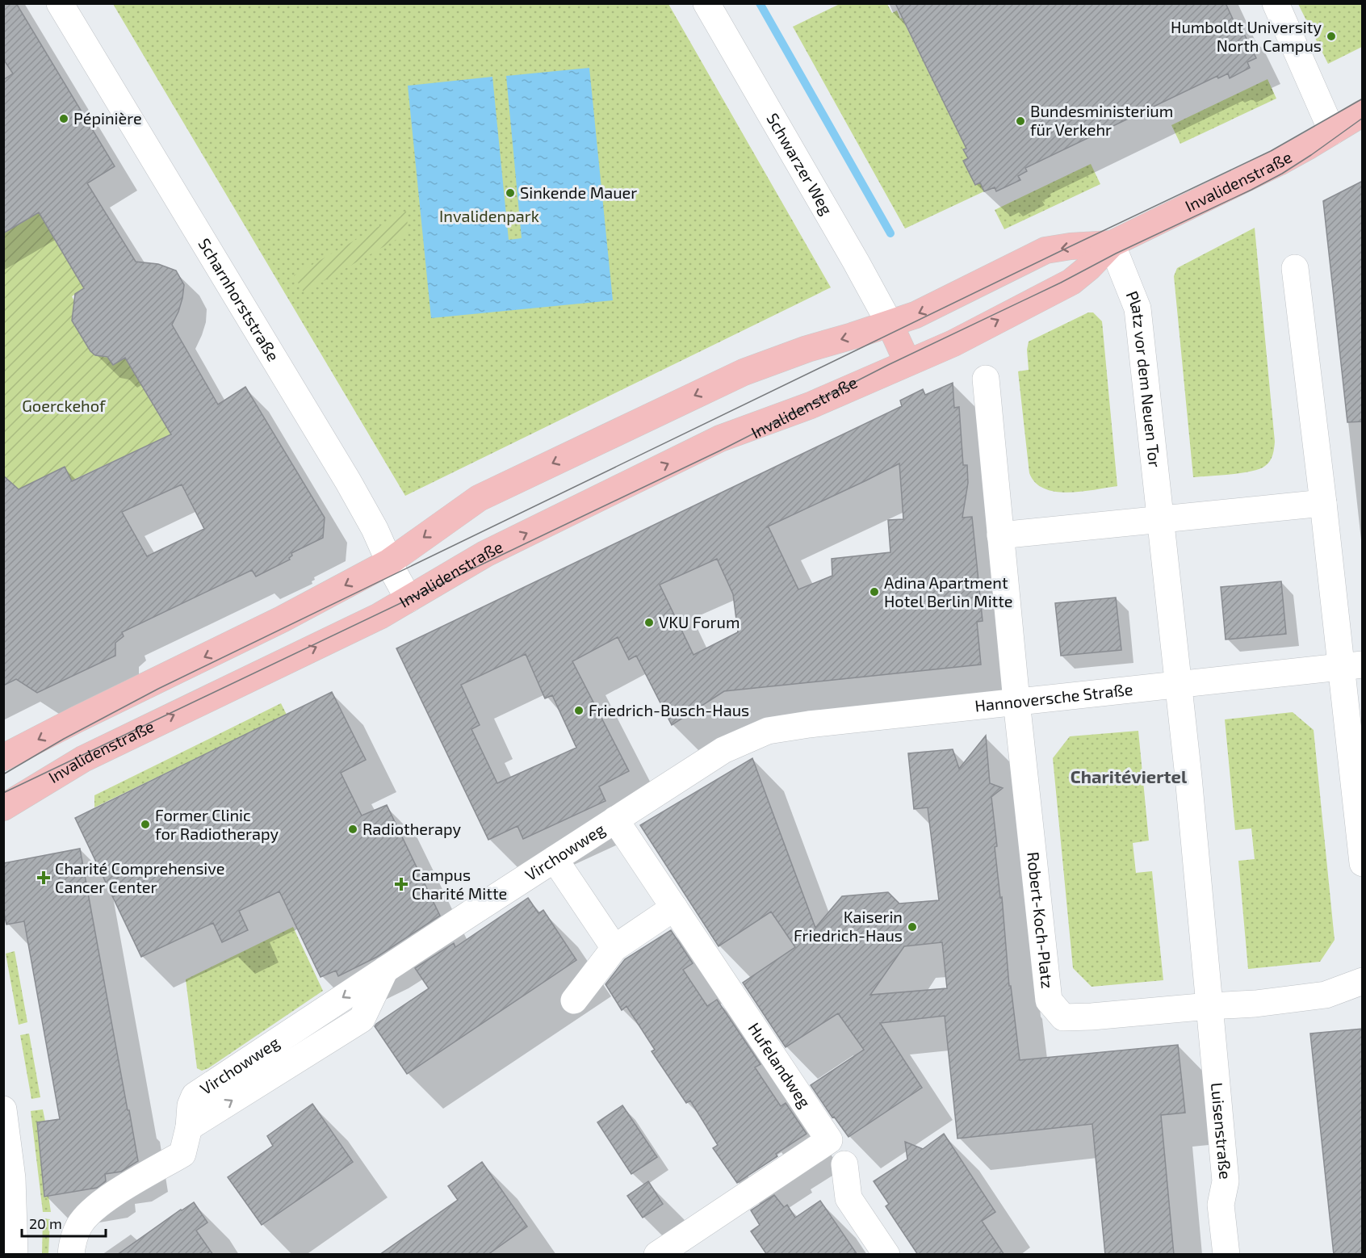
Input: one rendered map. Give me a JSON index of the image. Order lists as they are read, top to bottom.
{
  "streets": {
    "main road": ["Invalidenstraße"],
    "street": [
      "Schwarzer Weg",
      "Scharnhorststraße",
      "Platz vor dem Neuen Tor",
      "Hannoversche Straße",
      "Virchowweg",
      "Robert-Koch-Platz",
      "Hufelandweg",
      "Luisenstraße"
    ]
  },
  "crossings": [
    ["Schwarzer Weg", "Invalidenstraße"],
    ["Invalidenstraße", "Scharnhorststraße"],
    ["Invalidenstraße", "Platz vor dem Neuen Tor"],
    ["Platz vor dem Neuen Tor", "Hannoversche Straße"],
    ["Hannoversche Straße", "Virchowweg"],
    ["Hannoversche Straße", "Robert-Koch-Platz"],
    ["Virchowweg", "Hufelandweg"],
    ["Robert-Koch-Platz", "Luisenstraße"]
  ],
  "districts": ["Charitéviertel"],
  "parks": ["Invalidenpark", "Goerckehof"],
  "places": {
    "other": [
      "Humboldt University North Campus",
      "Pépinière",
      "Bundesministerium für Verkehr",
      "Sinkende Mauer",
      "Adina Apartment Hotel Berlin Mitte",
      "VKU Forum",
      "Friedrich-Busch-Haus",
      "Former Clinic for Radiotherapy",
      "Radiotherapy",
      "Kaiserin Friedrich-Haus"
    ],
    "health": ["Charité Comprehensive Cancer Center", "Campus Charité Mitte"]
  },
  "scale_bar": "20 m"
}
